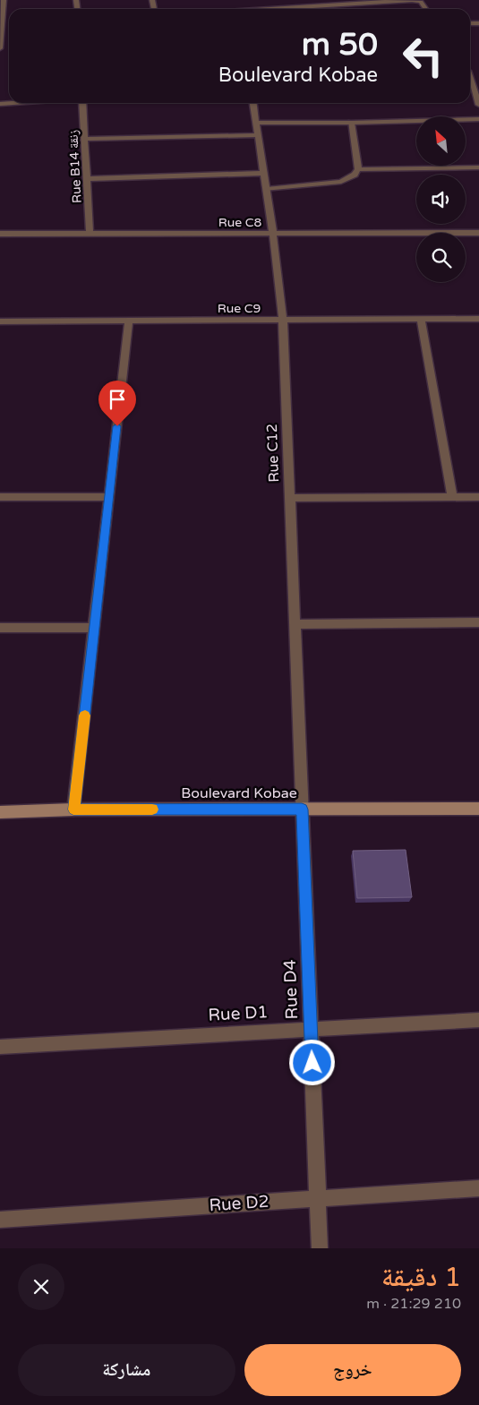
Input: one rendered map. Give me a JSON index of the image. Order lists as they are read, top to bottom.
{
  "streets": {
    "main road": ["Boulevard Kobae"],
    "street": [
      "Rue B14 زنقة",
      "Rue C8",
      "Rue C9",
      "Rue C12",
      "Rue D4",
      "Rue D1",
      "Rue D2"
    ]
  },
  "crossings": [
    ["Rue B14 زنقة", "Rue C8"],
    ["Rue C8", "Rue C12"],
    ["Rue C9", "Rue C12"],
    ["Rue C12", "Boulevard Kobae"],
    ["Rue C12", "Rue D4"],
    ["Boulevard Kobae", "Rue D4"],
    ["Rue D4", "Rue D1"],
    ["Rue D4", "Rue D2"]
  ],
  "north": "top left",
  "page": {
    "turn": ["50 m", "Boulevard Kobae"],
    "heading": ["1 دقيقة", "210 m · 21:29"],
    "buttons": ["خروج", "مشاركة"]
  }
}
